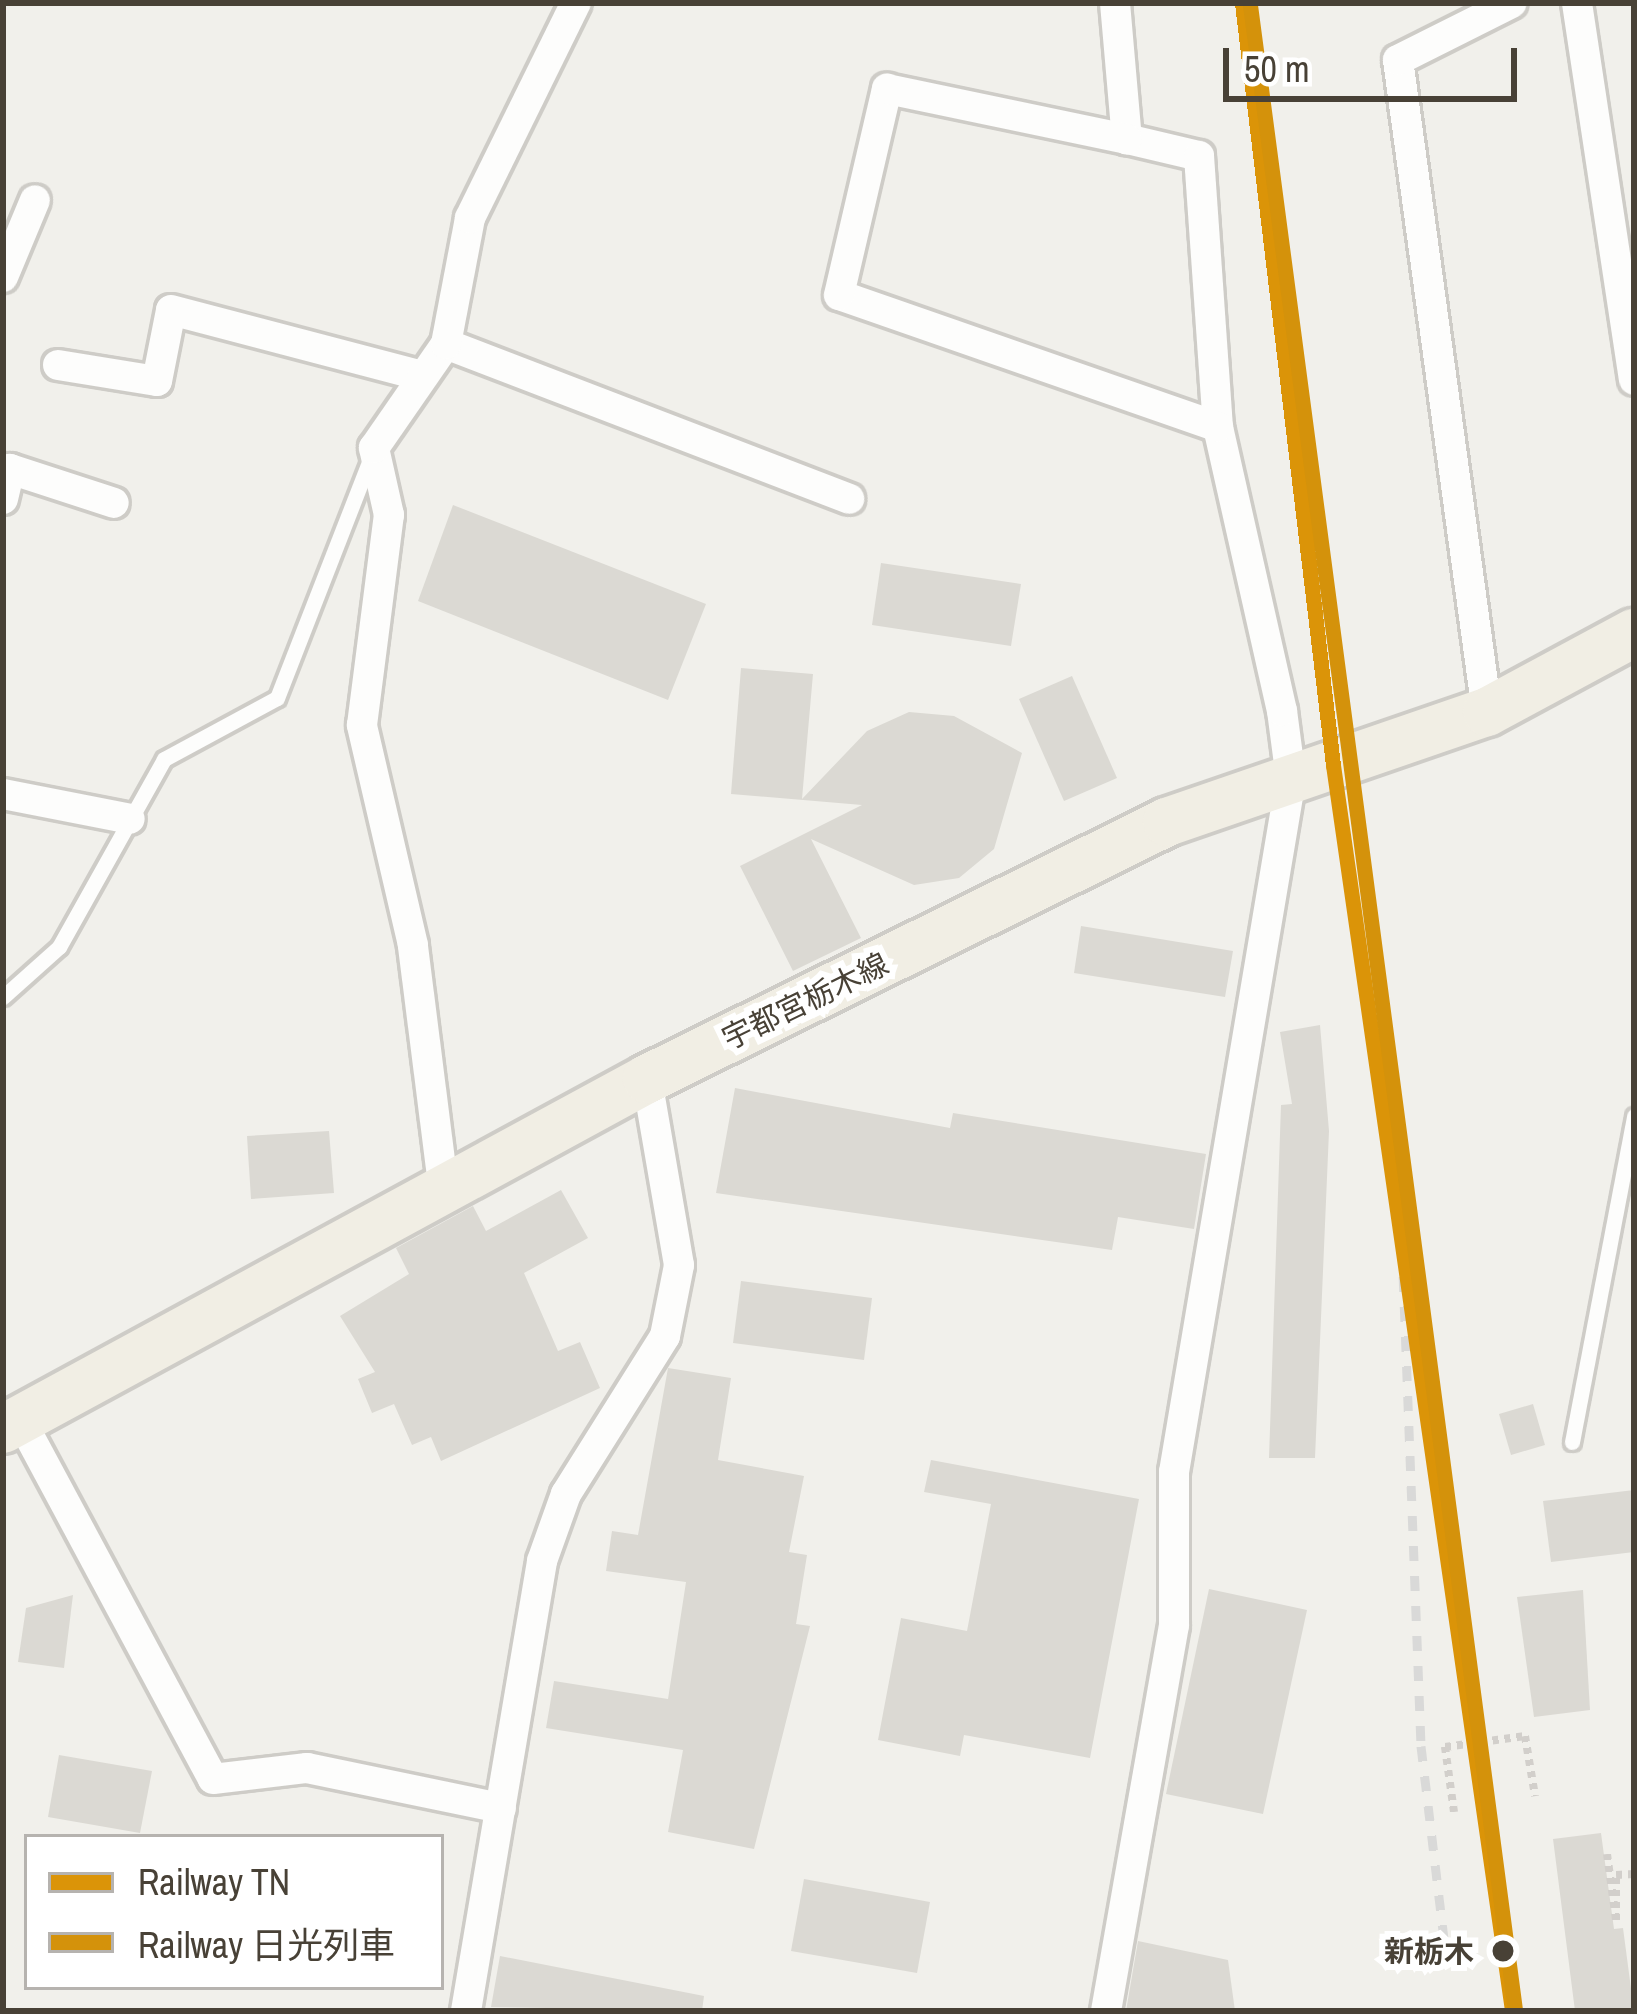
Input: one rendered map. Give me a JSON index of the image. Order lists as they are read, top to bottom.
{
  "streets": {
    "main road": ["宇都宮栃木線"]
  },
  "places": ["新栃木"],
  "lines": ["rail line TN", "rail line 日光列車"],
  "legend": ["Railway TN", "Railway 日光列車"],
  "scale_bar": "50 m"
}
